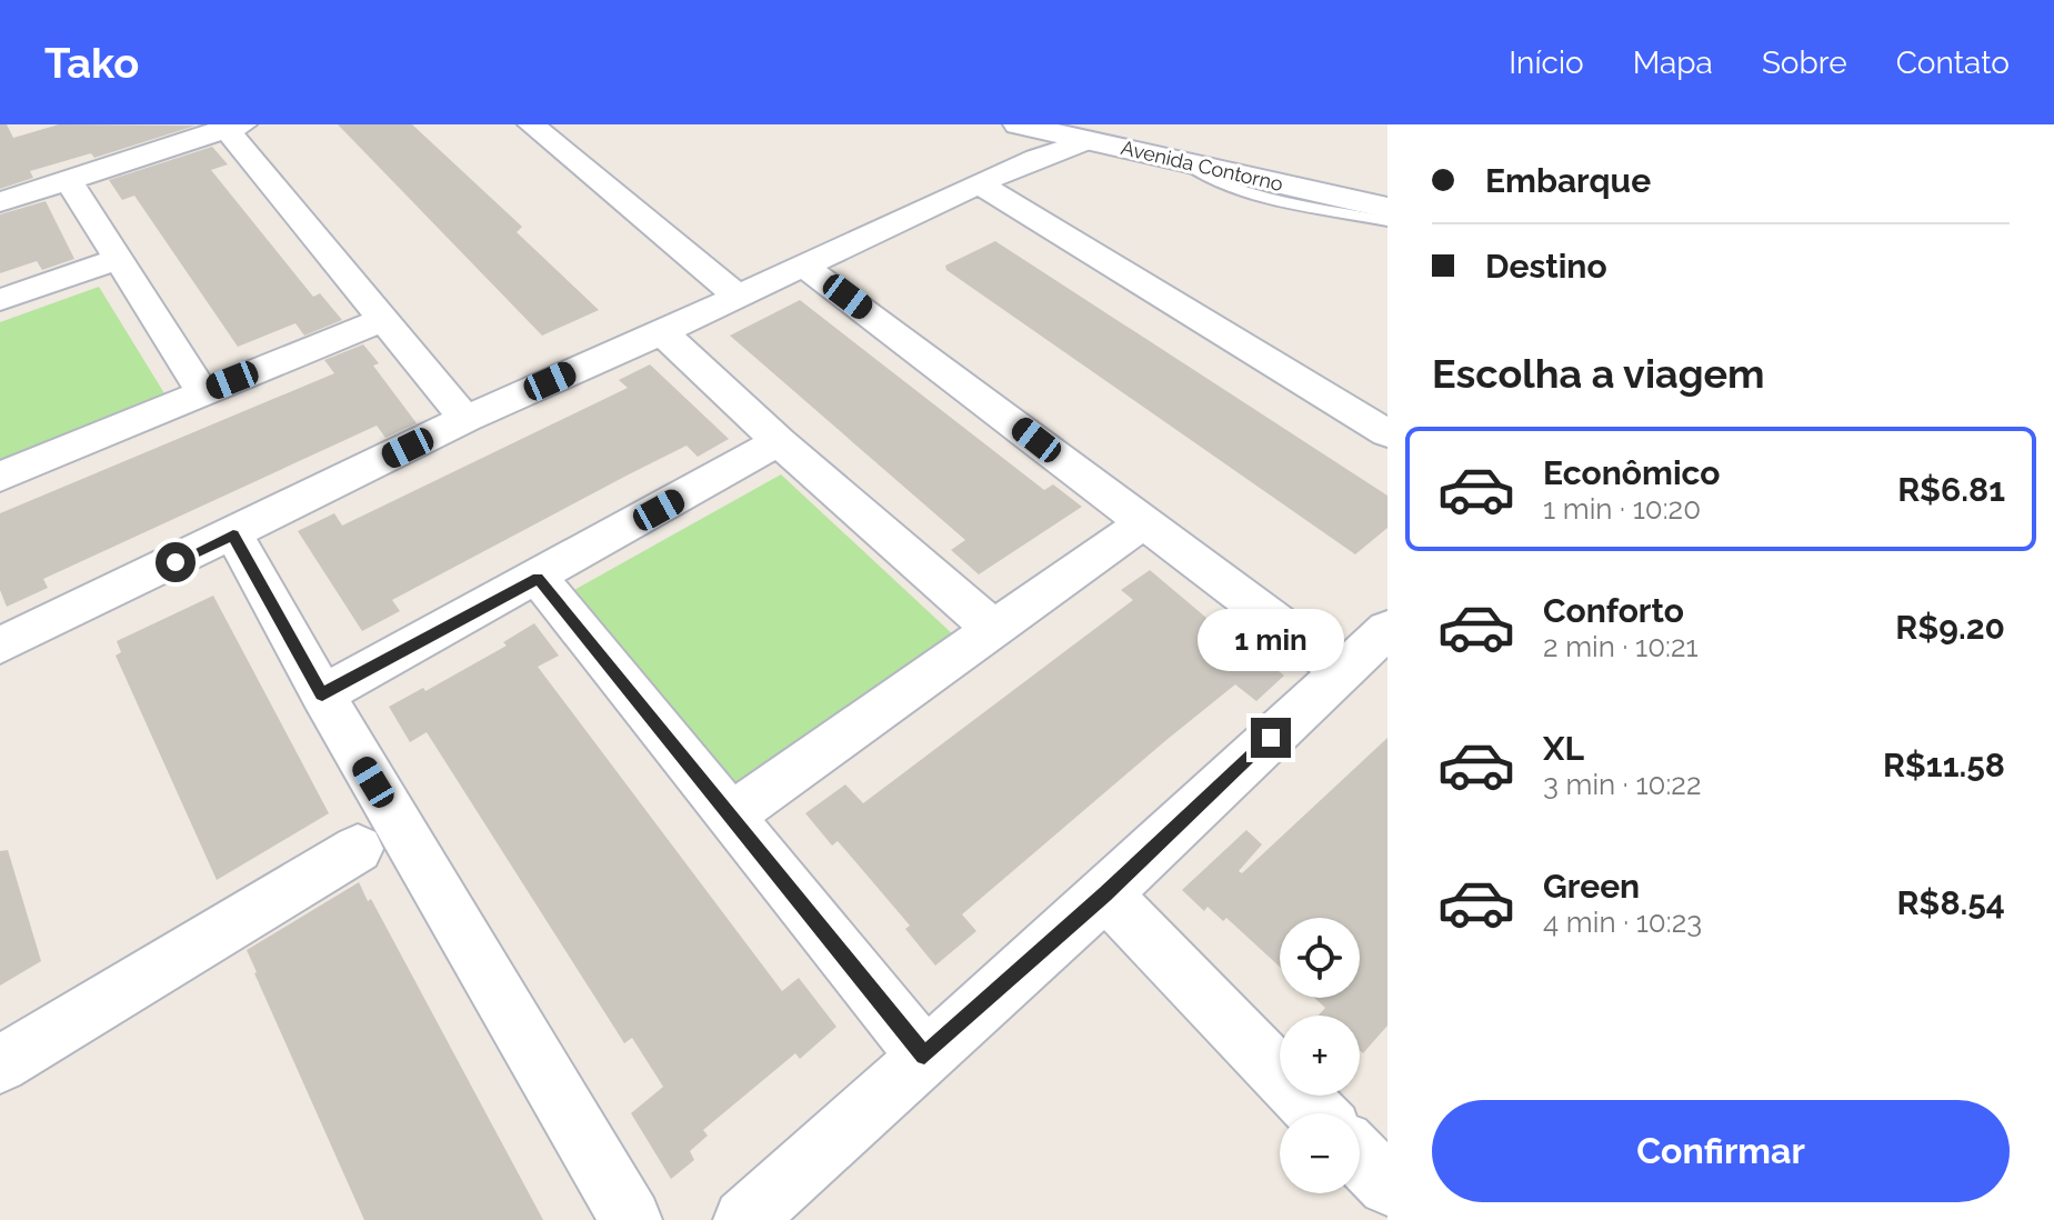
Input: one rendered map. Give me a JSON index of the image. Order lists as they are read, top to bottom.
{
  "streets": {
    "main road": ["Avenida Contorno"]
  },
  "page": {
    "header": "Tako",
    "nav": [
      "Início",
      "Mapa",
      "Sobre",
      "Contato"
    ],
    "banner": ["Embarque", "Destino"],
    "heading": "Escolha a viagem",
    "list": [
      {
        "name": "Econômico",
        "note": "1 min · 10:20",
        "value": "R$6.81"
      },
      {
        "name": "Conforto",
        "note": "2 min · 10:21",
        "value": "R$9.20"
      },
      {
        "name": "XL",
        "note": "3 min · 10:22",
        "value": "R$11.58"
      },
      {
        "name": "Green",
        "note": "4 min · 10:23",
        "value": "R$8.54"
      }
    ],
    "bubble": "1 min",
    "map_buttons": ["+", "−"],
    "buttons": "Confirmar"
  }
}
